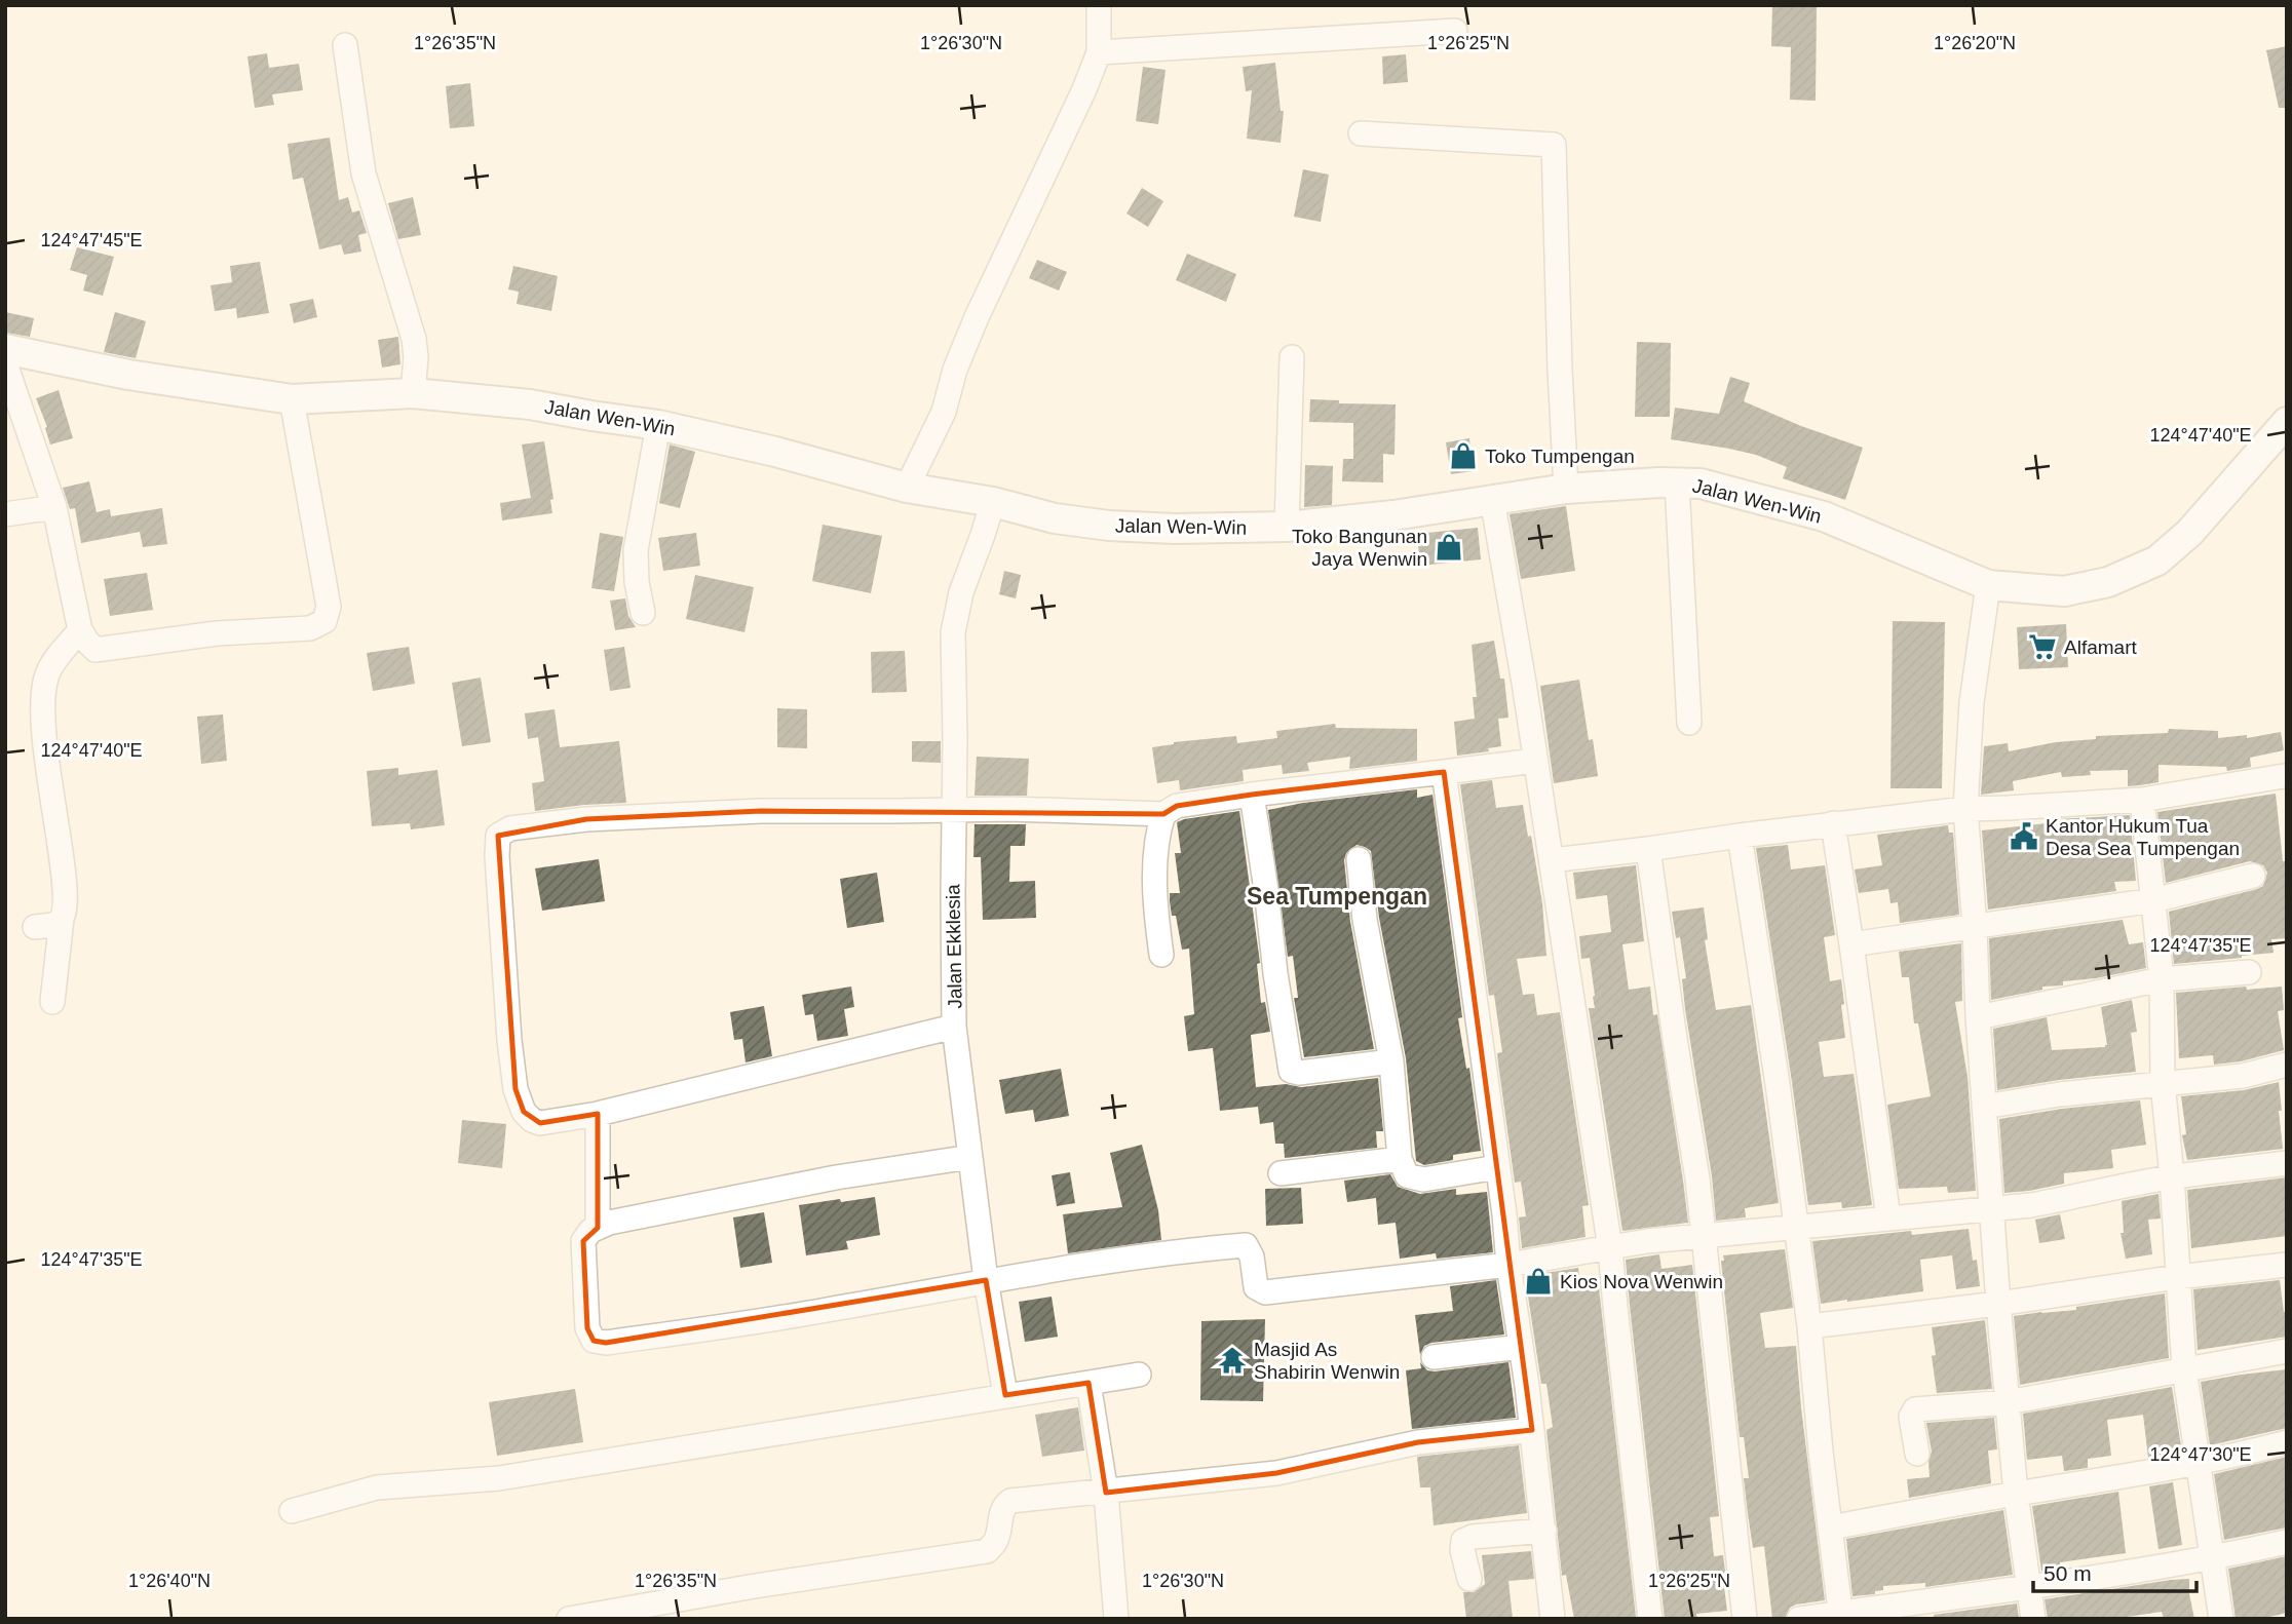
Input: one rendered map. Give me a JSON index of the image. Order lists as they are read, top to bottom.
{
  "streets": {
    "street": ["Jalan Wen-Win", "Jalan Ekklesia"]
  },
  "crossings": [
    ["Jalan Wen-Win", "Jalan Ekklesia"]
  ],
  "districts": ["Sea Tumpengan"],
  "places": {
    "shop": ["Toko Tumpengan", "Toko Bangunan Jaya Wenwin", "Kios Nova Wenwin"],
    "supermarket": ["Alfamart"],
    "public building": ["Kantor Hukum Tua Desa Sea Tumpengan"],
    "temple": ["Masjid As Shabirin Wenwin"]
  },
  "scale_bar": "50 m",
  "coordinates": [
    "1°26'35\"N",
    "1°26'30\"N",
    "1°26'25\"N",
    "1°26'20\"N",
    "124°47'45\"E",
    "124°47'40\"E",
    "124°47'35\"E",
    "124°47'30\"E",
    "1°26'40\"N"
  ]
}
